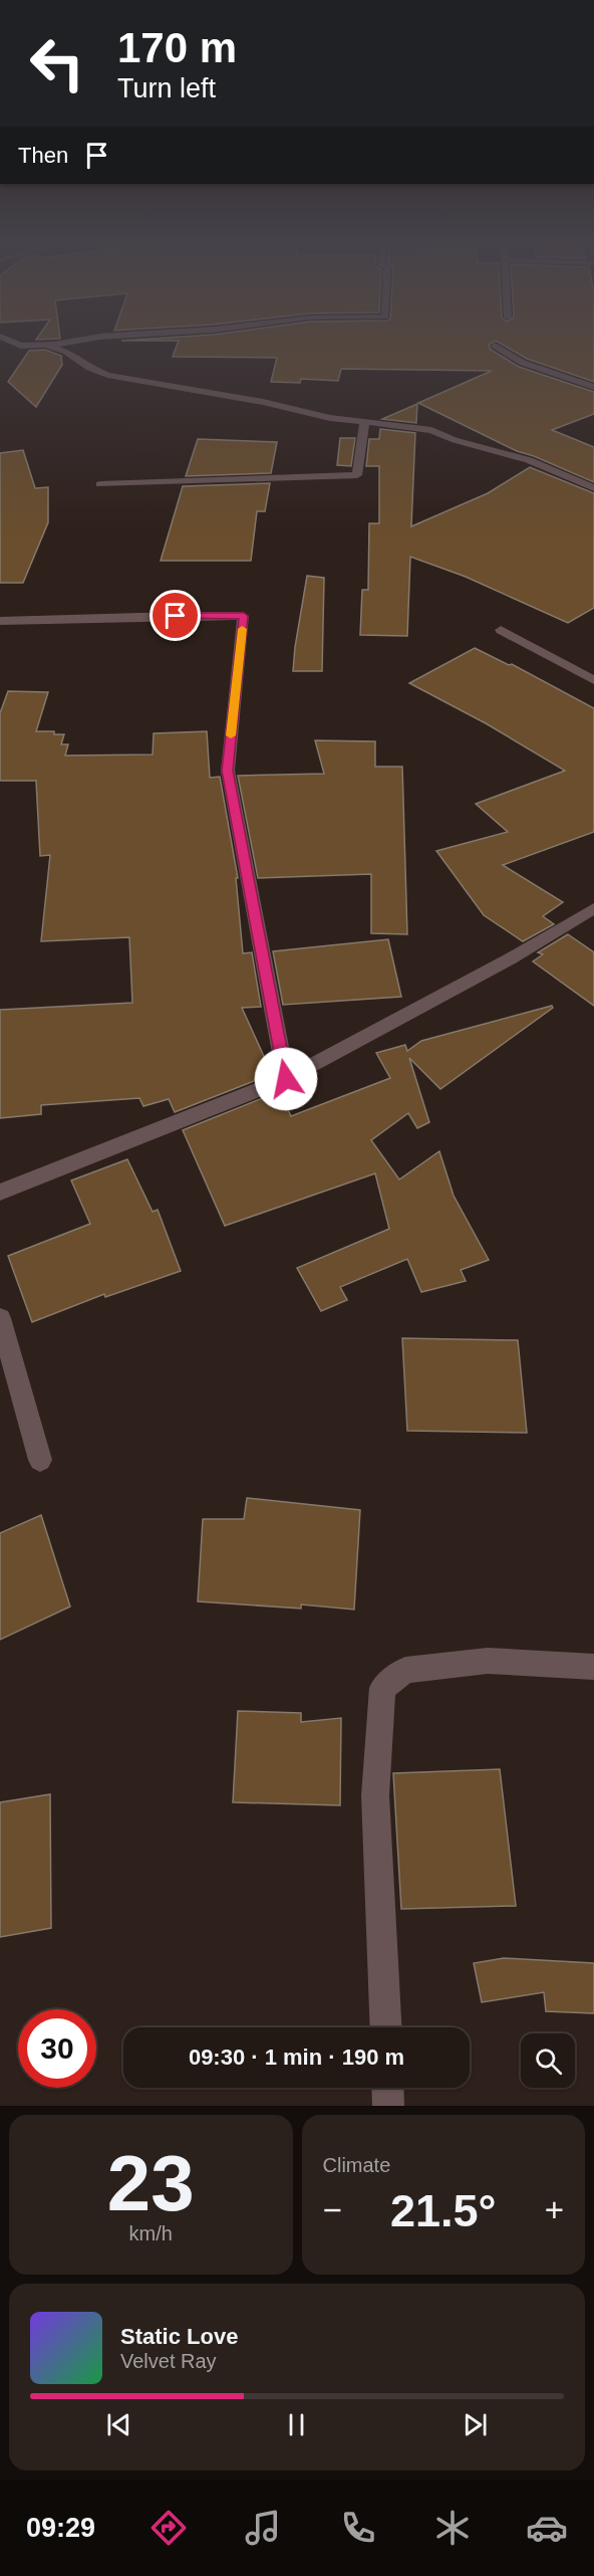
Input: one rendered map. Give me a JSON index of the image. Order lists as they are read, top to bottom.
{
  "page": {
    "turn": ["170 m", "Turn left"],
    "then": "Then",
    "limit": "30",
    "trip": "09:30 · 1 min · 190 m",
    "tile": [
      ["23", "km/h"],
      "Climate"
    ],
    "heat": ["−", "21.5°", "+"],
    "song": ["Static Love", "Velvet Ray"],
    "tabs": "09:29"
  }
}
